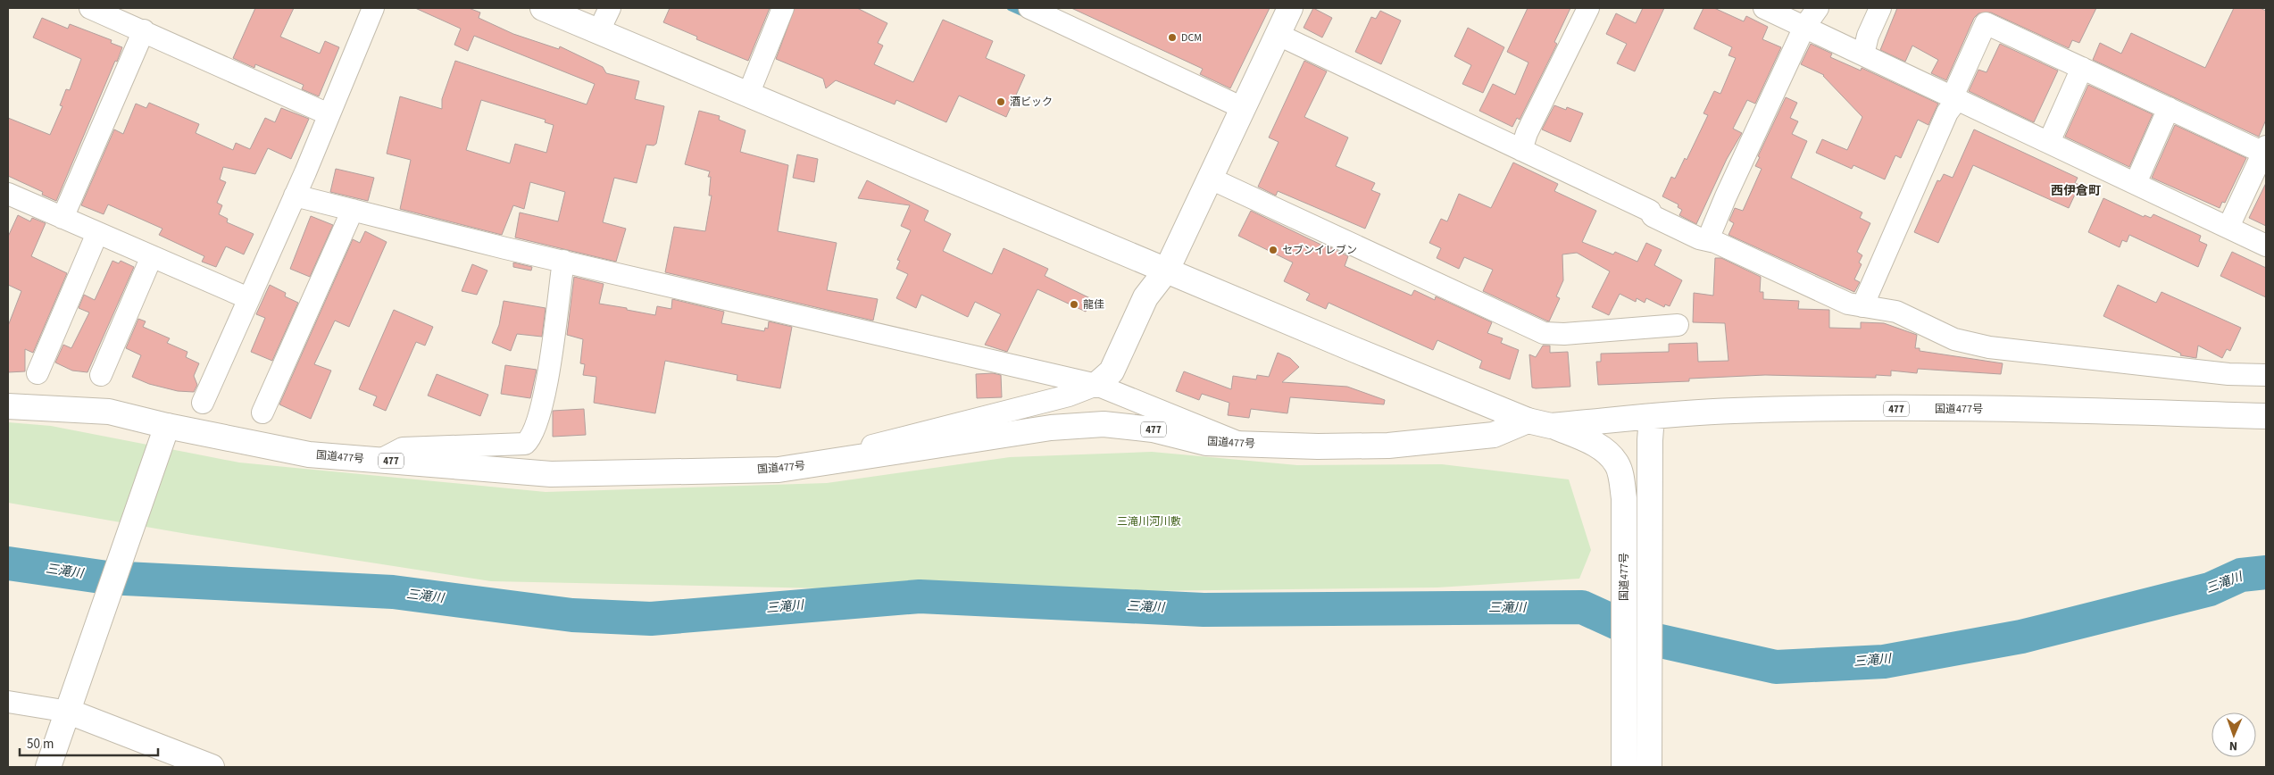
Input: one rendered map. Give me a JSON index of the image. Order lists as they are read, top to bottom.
{
  "streets": {
    "main road": ["477", "国道477号"]
  },
  "districts": ["西伊倉町"],
  "water": ["三滝川"],
  "parks": ["三滝川河川敷"],
  "places": [
    "DCM",
    "酒ビック",
    "セブンイレブン",
    "龍佳"
  ],
  "scale_bar": "50 m",
  "north": "bottom"
}
